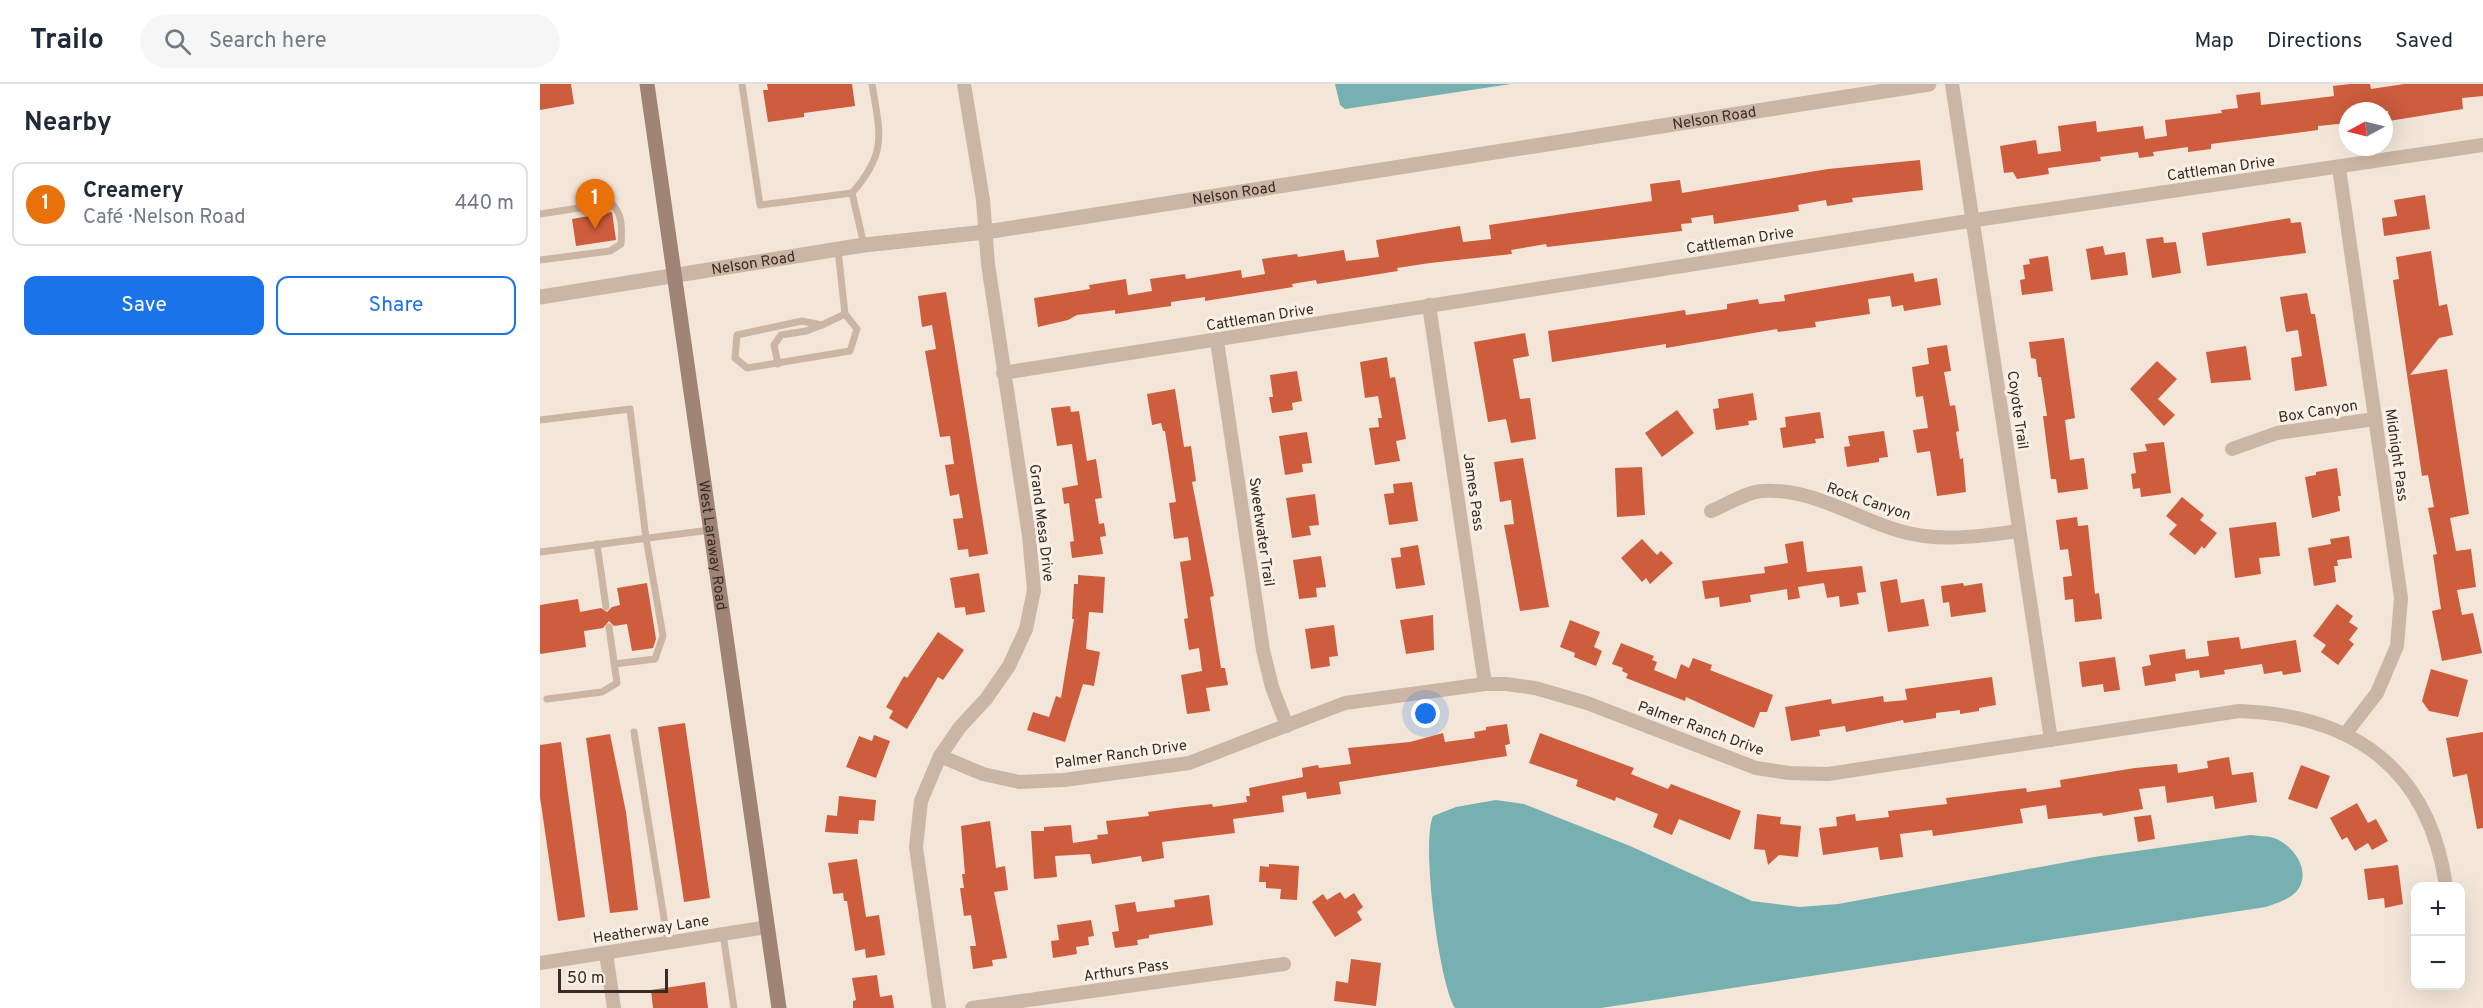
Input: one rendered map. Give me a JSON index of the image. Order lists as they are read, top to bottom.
{
  "streets": {
    "main road": ["West Laraway Road"],
    "street": [
      "Nelson Road",
      "Cattleman Drive",
      "Coyote Trail",
      "Box Canyon",
      "Midnight Pass",
      "James Pass",
      "Rock Canyon",
      "Grand Mesa Drive",
      "Sweetwater Trail",
      "Palmer Ranch Drive",
      "Heatherway Lane",
      "Arthurs Pass"
    ]
  },
  "crossings": [
    ["Nelson Road", "Grand Mesa Drive"],
    ["Nelson Road", "West Laraway Road"],
    ["Cattleman Drive", "Coyote Trail"],
    ["Cattleman Drive", "Midnight Pass"],
    ["Cattleman Drive", "James Pass"],
    ["Cattleman Drive", "Grand Mesa Drive"],
    ["Cattleman Drive", "Sweetwater Trail"],
    ["Coyote Trail", "Rock Canyon"],
    ["Coyote Trail", "Palmer Ranch Drive"],
    ["Box Canyon", "Midnight Pass"],
    ["Midnight Pass", "Palmer Ranch Drive"],
    ["James Pass", "Palmer Ranch Drive"],
    ["Grand Mesa Drive", "Palmer Ranch Drive"],
    ["Sweetwater Trail", "Palmer Ranch Drive"],
    ["West Laraway Road", "Heatherway Lane"]
  ],
  "scale_bar": "50 m",
  "north": "left",
  "page": {
    "header": "Trailo",
    "search": "Search here",
    "nav": ["Map", "Directions", "Saved"],
    "heading": "Nearby",
    "list": [
      {
        "mark": "1",
        "name": "Creamery",
        "note": "Café · Nelson Road",
        "value": "440 m"
      }
    ],
    "pins": "1",
    "buttons": ["Save", "Share"],
    "map_buttons": ["+", "−"],
    "scale": "50 m"
  }
}
